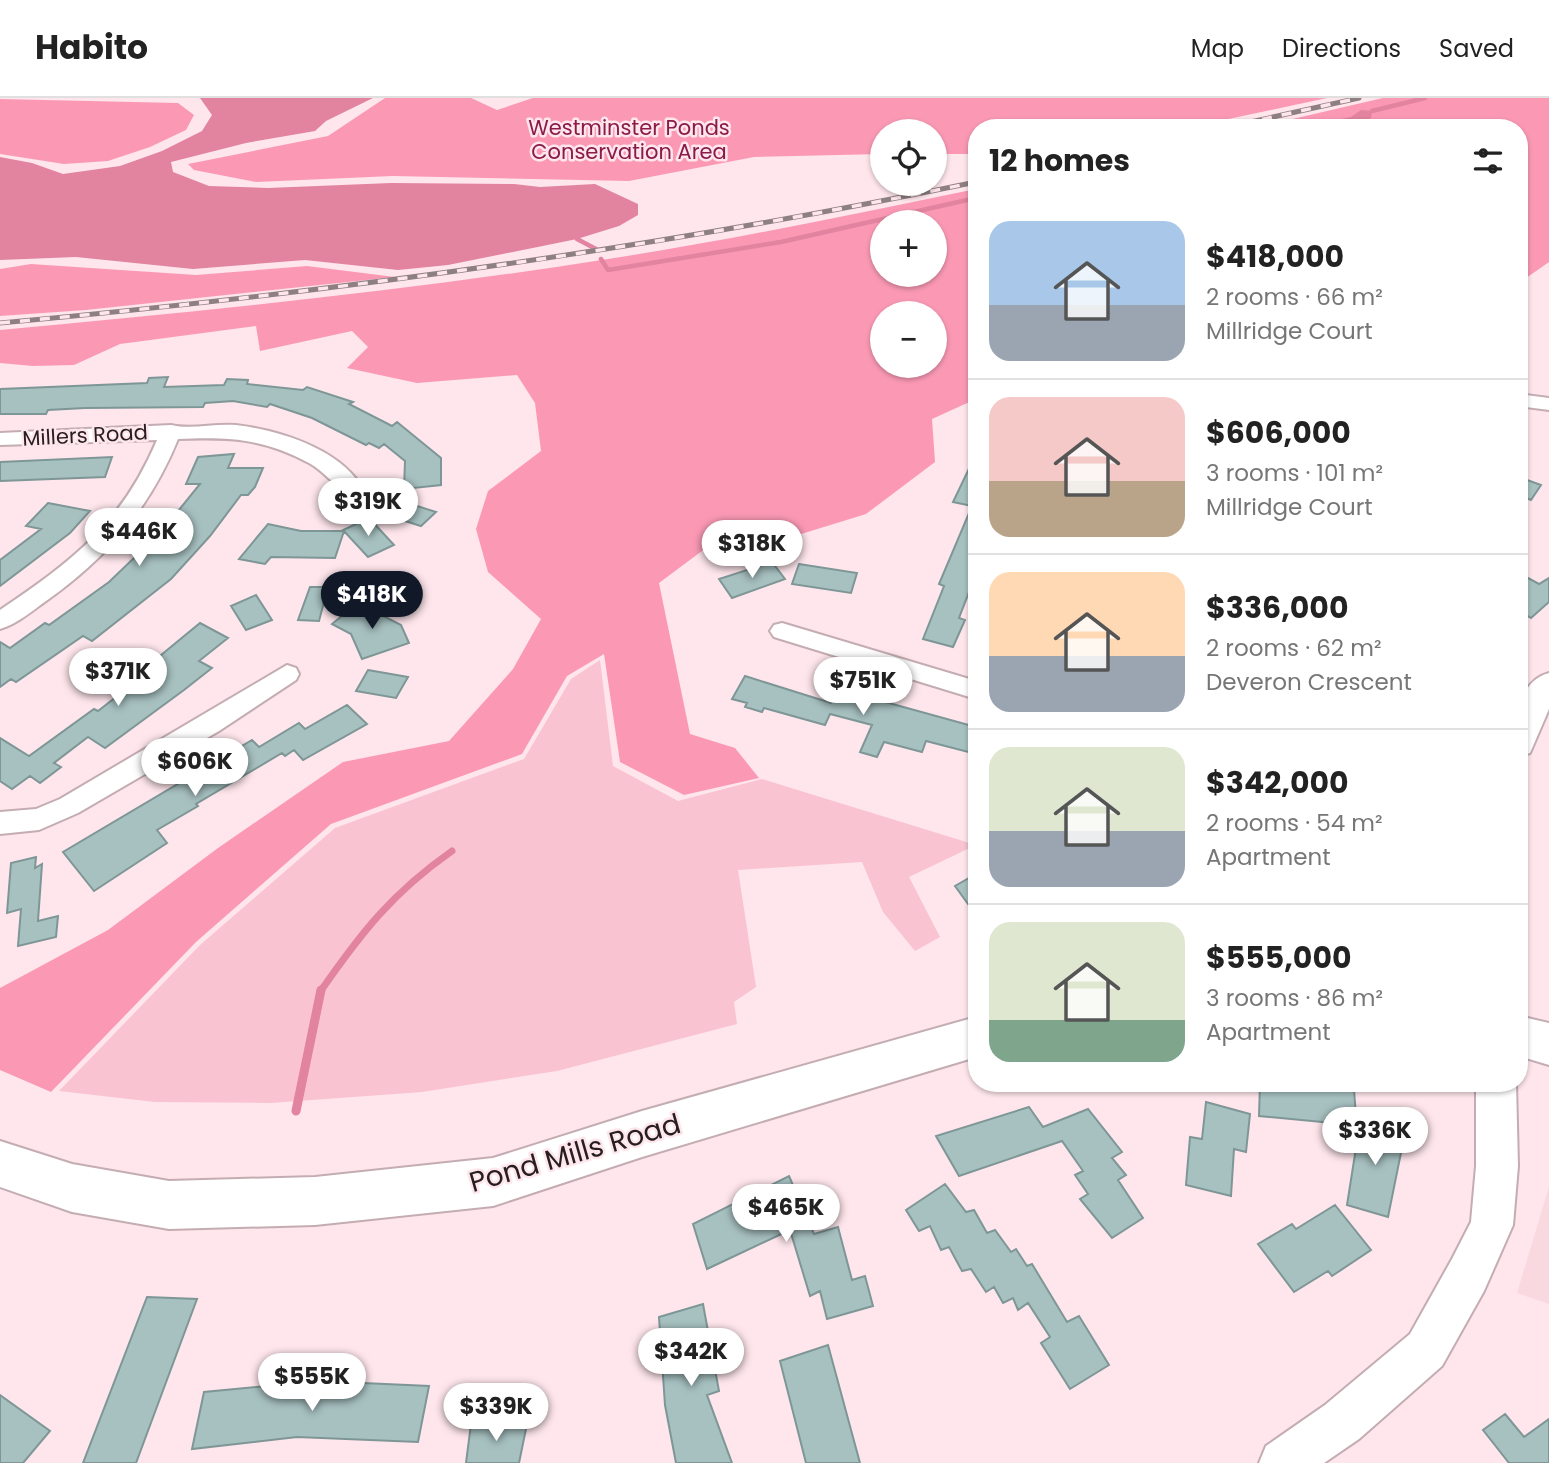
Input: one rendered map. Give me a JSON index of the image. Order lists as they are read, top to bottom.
{
  "streets": {
    "main road": ["Pond Mills Road"],
    "street": ["Millers Road"]
  },
  "parks": ["Westminster Ponds Conservation Area"],
  "page": {
    "header": "Habito",
    "nav": ["Map", "Directions", "Saved"],
    "map_buttons": ["+", "−"],
    "heading": "12 homes",
    "list": [
      {
        "name": "$418,000",
        "note": "2 rooms · 66 m² · Millridge Court"
      },
      {
        "name": "$606,000",
        "note": "3 rooms · 101 m² · Millridge Court"
      },
      {
        "name": "$336,000",
        "note": "2 rooms · 62 m² · Deveron Crescent"
      },
      {
        "name": "$342,000",
        "note": "2 rooms · 54 m² · Apartment"
      },
      {
        "name": "$555,000",
        "note": "3 rooms · 86 m² · Apartment"
      }
    ],
    "price": [
      "$319K",
      "$446K",
      "$318K",
      "$418K",
      "$371K",
      "$751K",
      "$606K",
      "$336K",
      "$465K",
      "$342K",
      "$555K",
      "$339K"
    ]
  }
}
